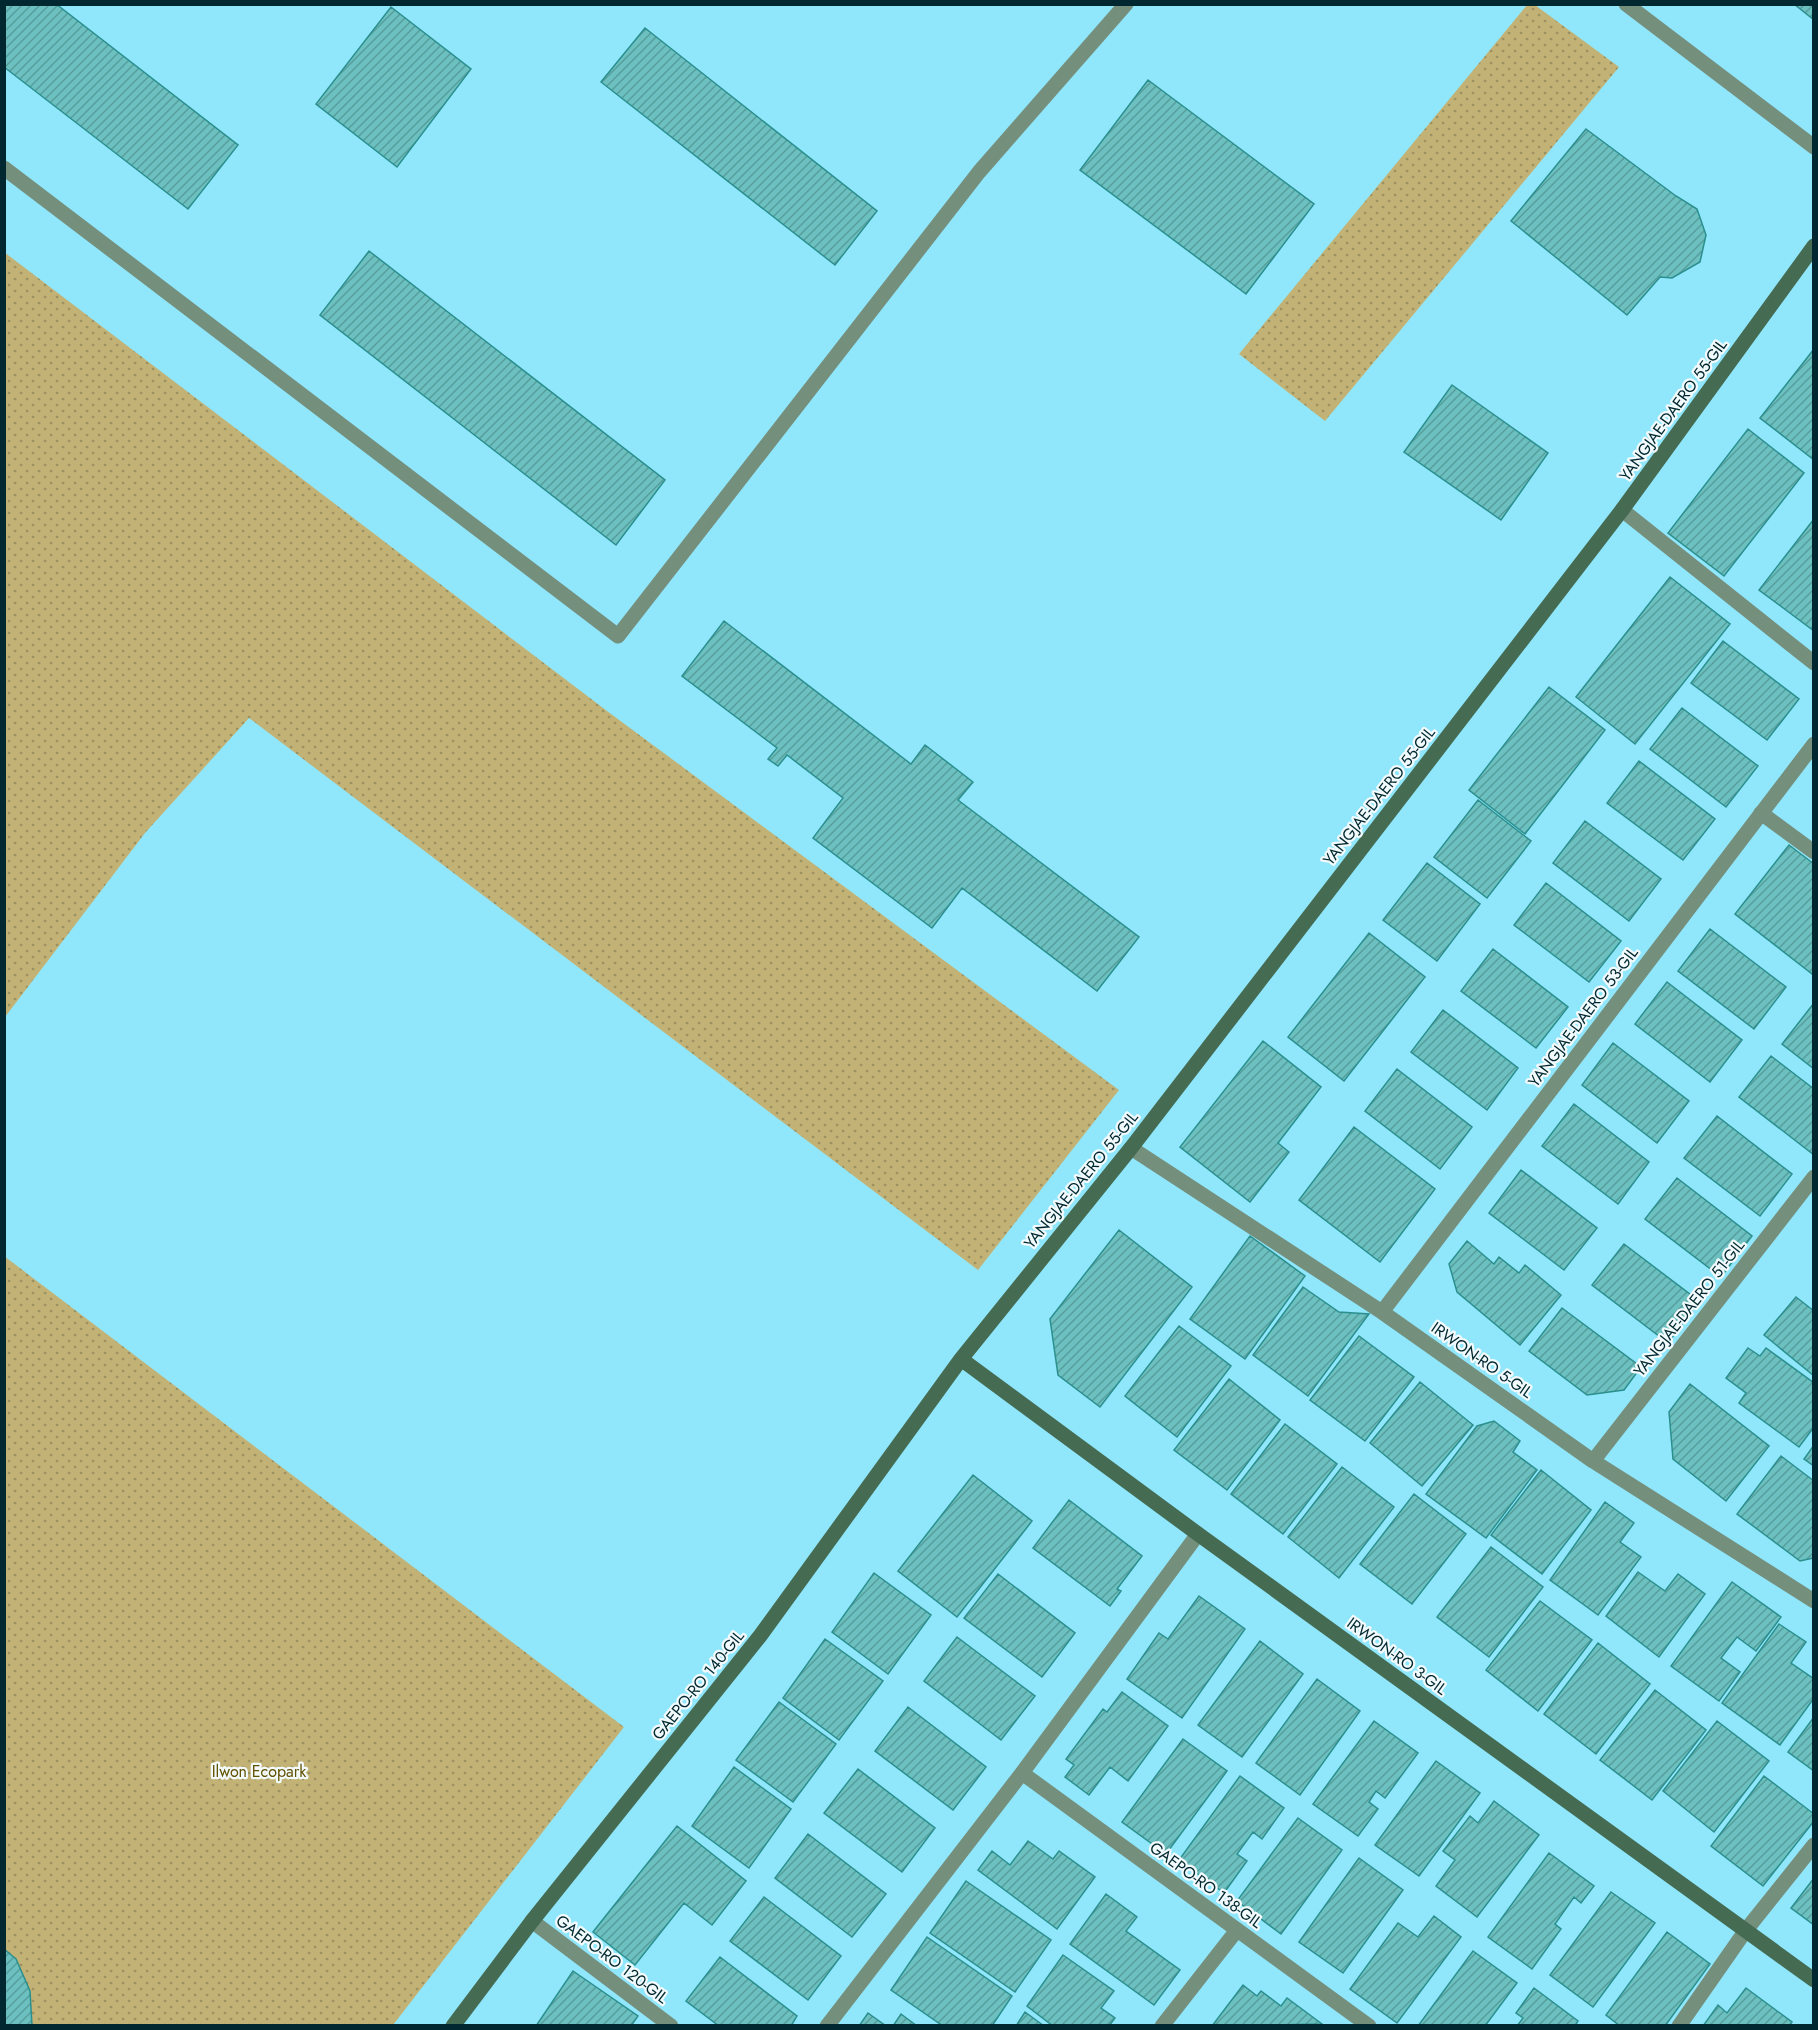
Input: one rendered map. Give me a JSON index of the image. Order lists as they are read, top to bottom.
{
  "streets": {
    "street": [
      "YANGJAE-DAERO 55-GIL",
      "YANGJAE-DAERO 53-GIL",
      "YANGJAE-DAERO 51-GIL",
      "IRWON-RO 5-GIL",
      "IRWON-RO 3-GIL",
      "GAEPO-RO 140-GIL",
      "GAEPO-RO 138-GIL",
      "GAEPO-RO 120-GIL"
    ]
  },
  "crossings": [
    ["YANGJAE-DAERO 55-GIL", "IRWON-RO 5-GIL"],
    ["YANGJAE-DAERO 55-GIL", "IRWON-RO 3-GIL"],
    ["YANGJAE-DAERO 55-GIL", "GAEPO-RO 140-GIL"],
    ["YANGJAE-DAERO 53-GIL", "IRWON-RO 5-GIL"],
    ["YANGJAE-DAERO 51-GIL", "IRWON-RO 5-GIL"],
    ["IRWON-RO 3-GIL", "GAEPO-RO 140-GIL"],
    ["GAEPO-RO 140-GIL", "GAEPO-RO 120-GIL"]
  ],
  "parks": ["Ilwon Ecopark"]
}
